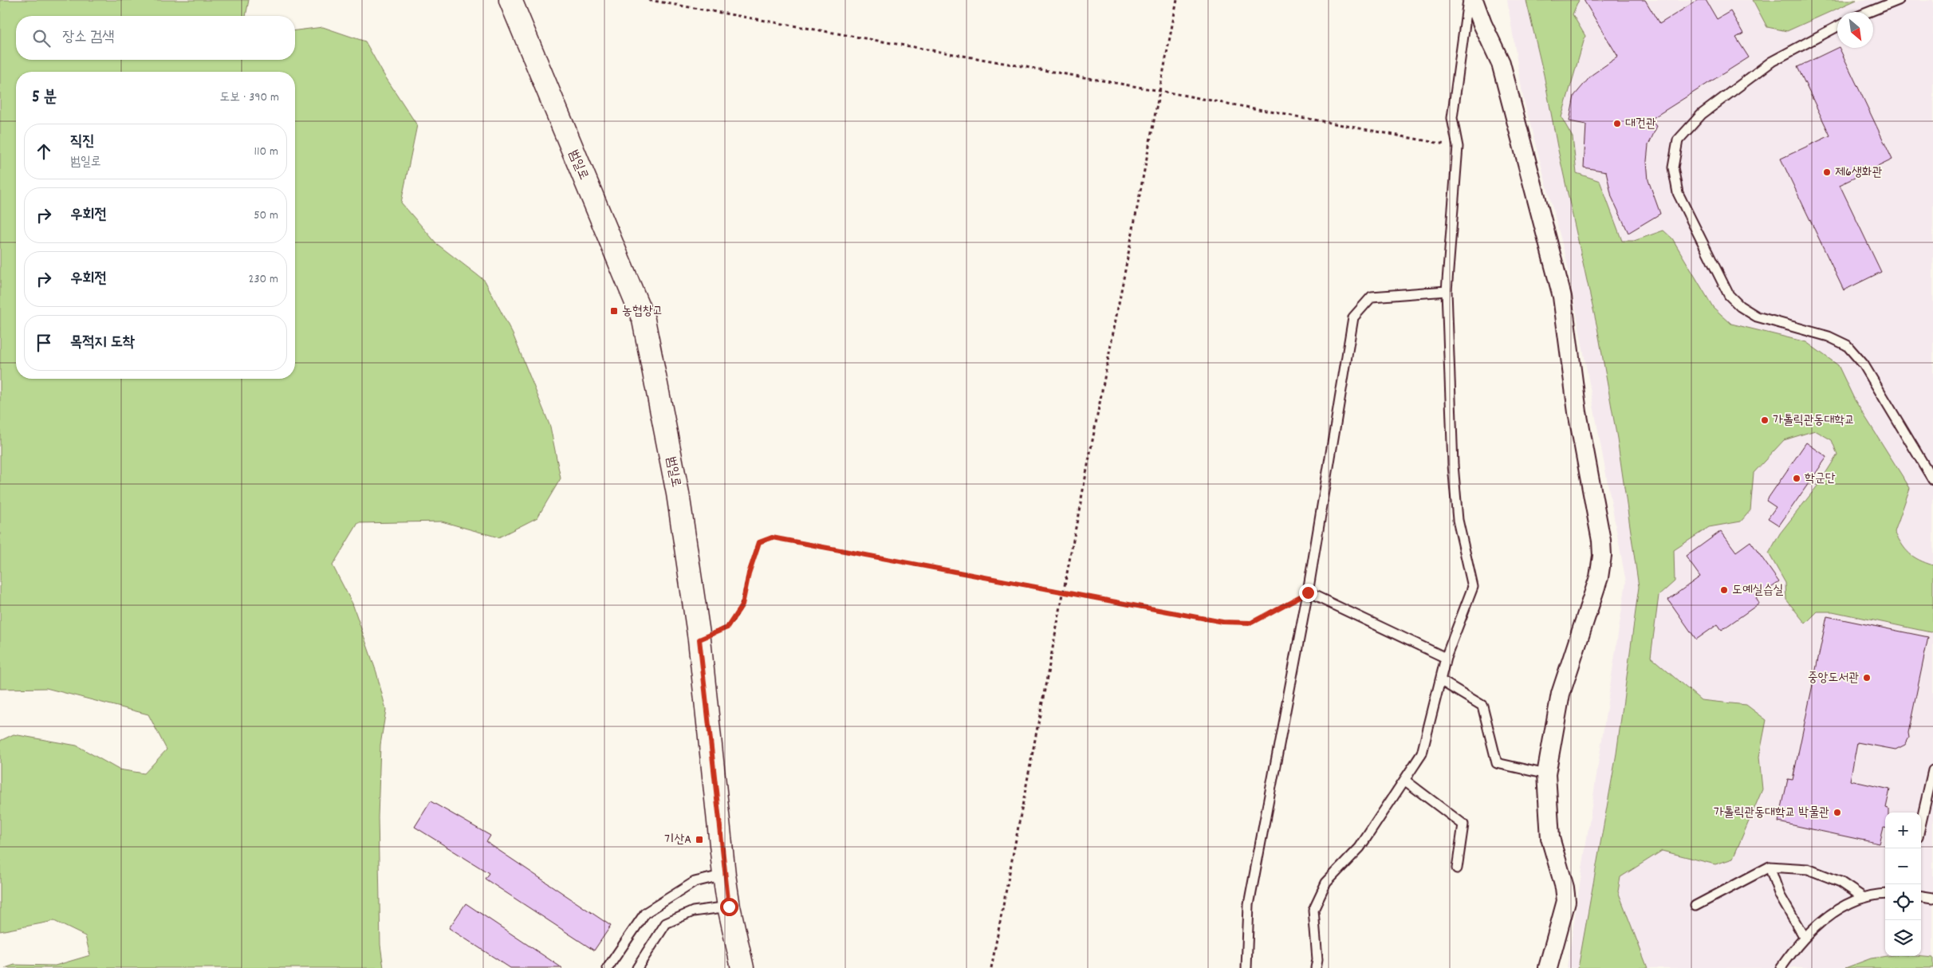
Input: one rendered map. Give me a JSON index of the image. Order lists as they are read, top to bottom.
{
  "streets": {
    "street": ["범일로"]
  },
  "places": {
    "other": [
      "대건관",
      "제6생화관",
      "가톨릭관동대학교",
      "학군단",
      "도예실습실",
      "중앙도서관",
      "가톨릭관동대학교 박물관"
    ],
    "transit": ["농협창고", "기산A"]
  },
  "north": "bottom right",
  "page": {
    "search": "장소 검색",
    "heading": ["5 분", "도보 · 390 m"],
    "list": [
      ["직진", "범일로", "110 m"],
      ["우회전", "50 m"],
      ["우회전", "230 m"],
      "목적지 도착"
    ],
    "map_buttons": ["+", "−"]
  }
}
